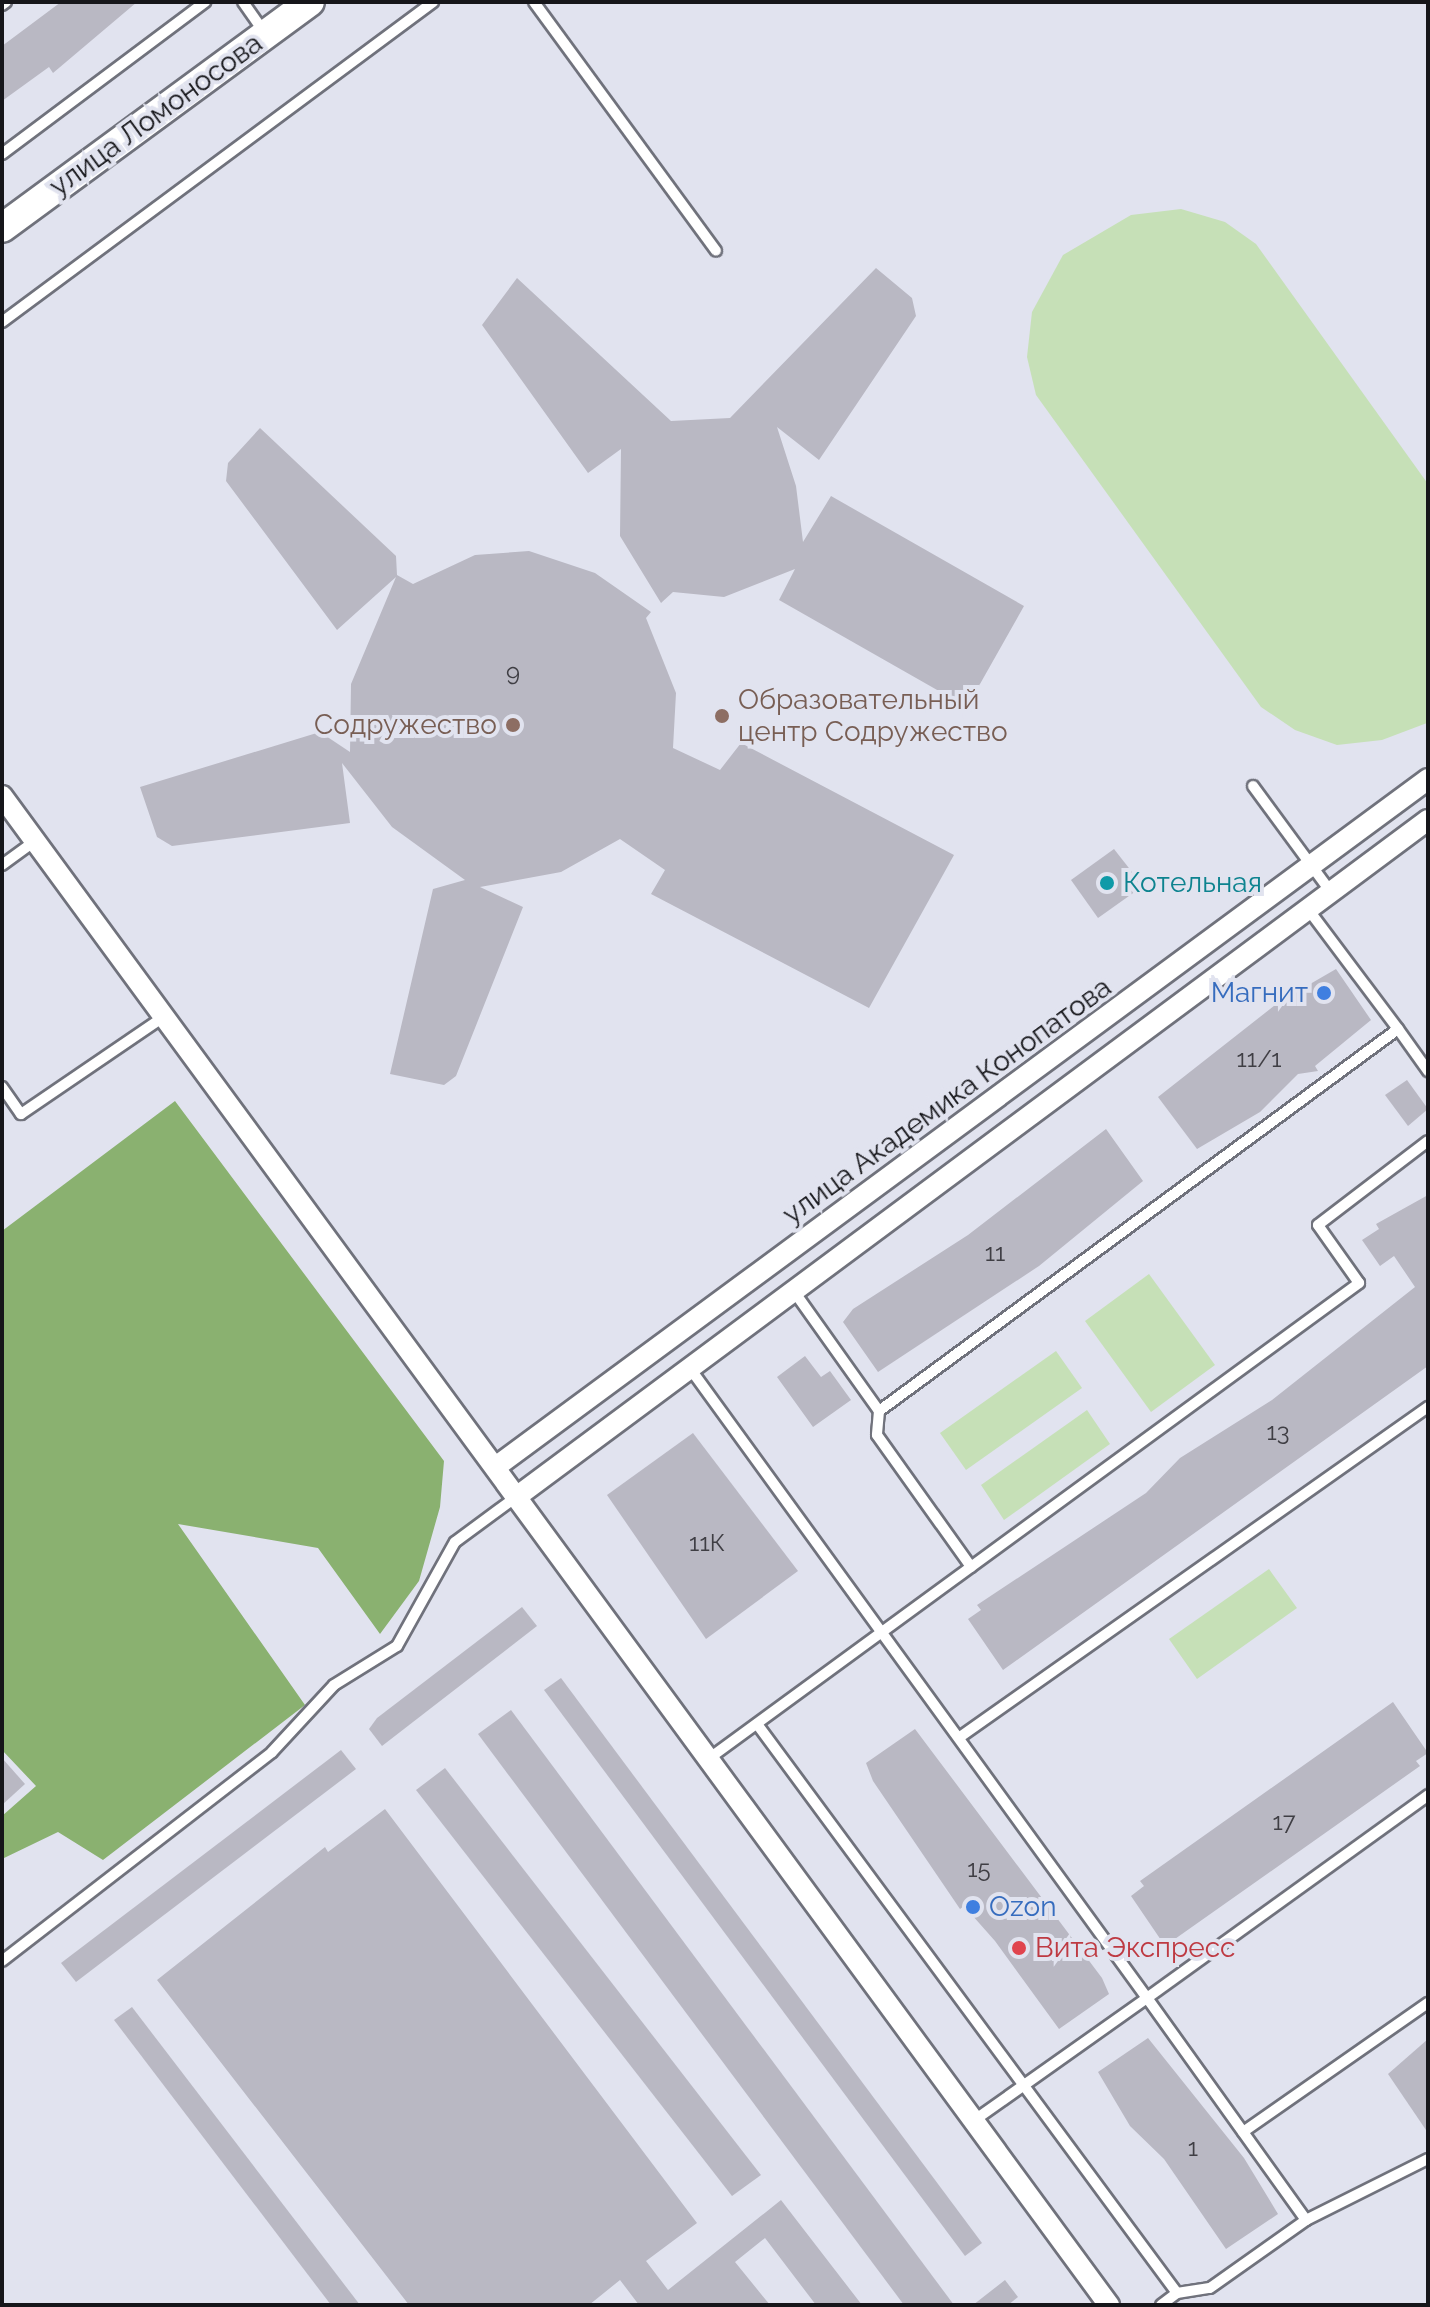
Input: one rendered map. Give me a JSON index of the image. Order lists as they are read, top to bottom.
{
  "streets": {
    "main road": ["улица Ломоносова"],
    "street": ["улица Академика Конопатова"]
  },
  "places": [
    "Образовательный центр Содружество",
    "Содружество",
    "Котельная",
    "Магнит",
    "Ozon",
    "Вита Экспресс"
  ],
  "house_numbers": [
    "9",
    "11/1",
    "11",
    "13",
    "11К",
    "17",
    "15",
    "1"
  ]
}
